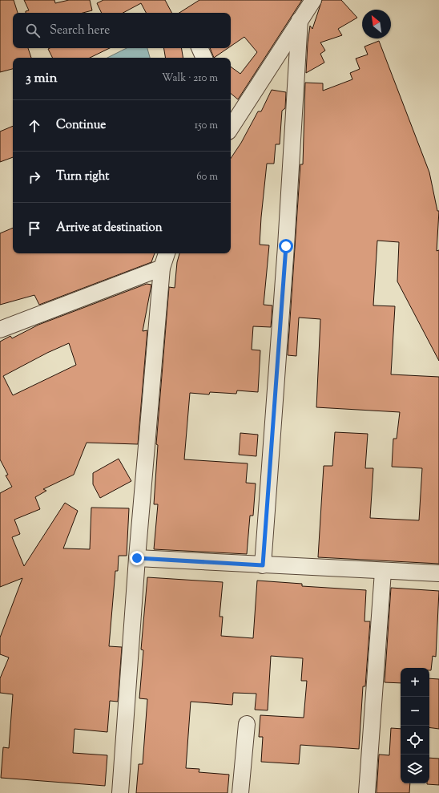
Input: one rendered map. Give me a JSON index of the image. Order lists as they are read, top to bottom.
{
  "north": "top left",
  "page": {
    "search": "Search here",
    "heading": ["3 min", "Walk · 210 m"],
    "list": [
      ["Continue", "150 m"],
      ["Turn right", "60 m"],
      "Arrive at destination"
    ],
    "map_buttons": ["+", "−"]
  }
}
